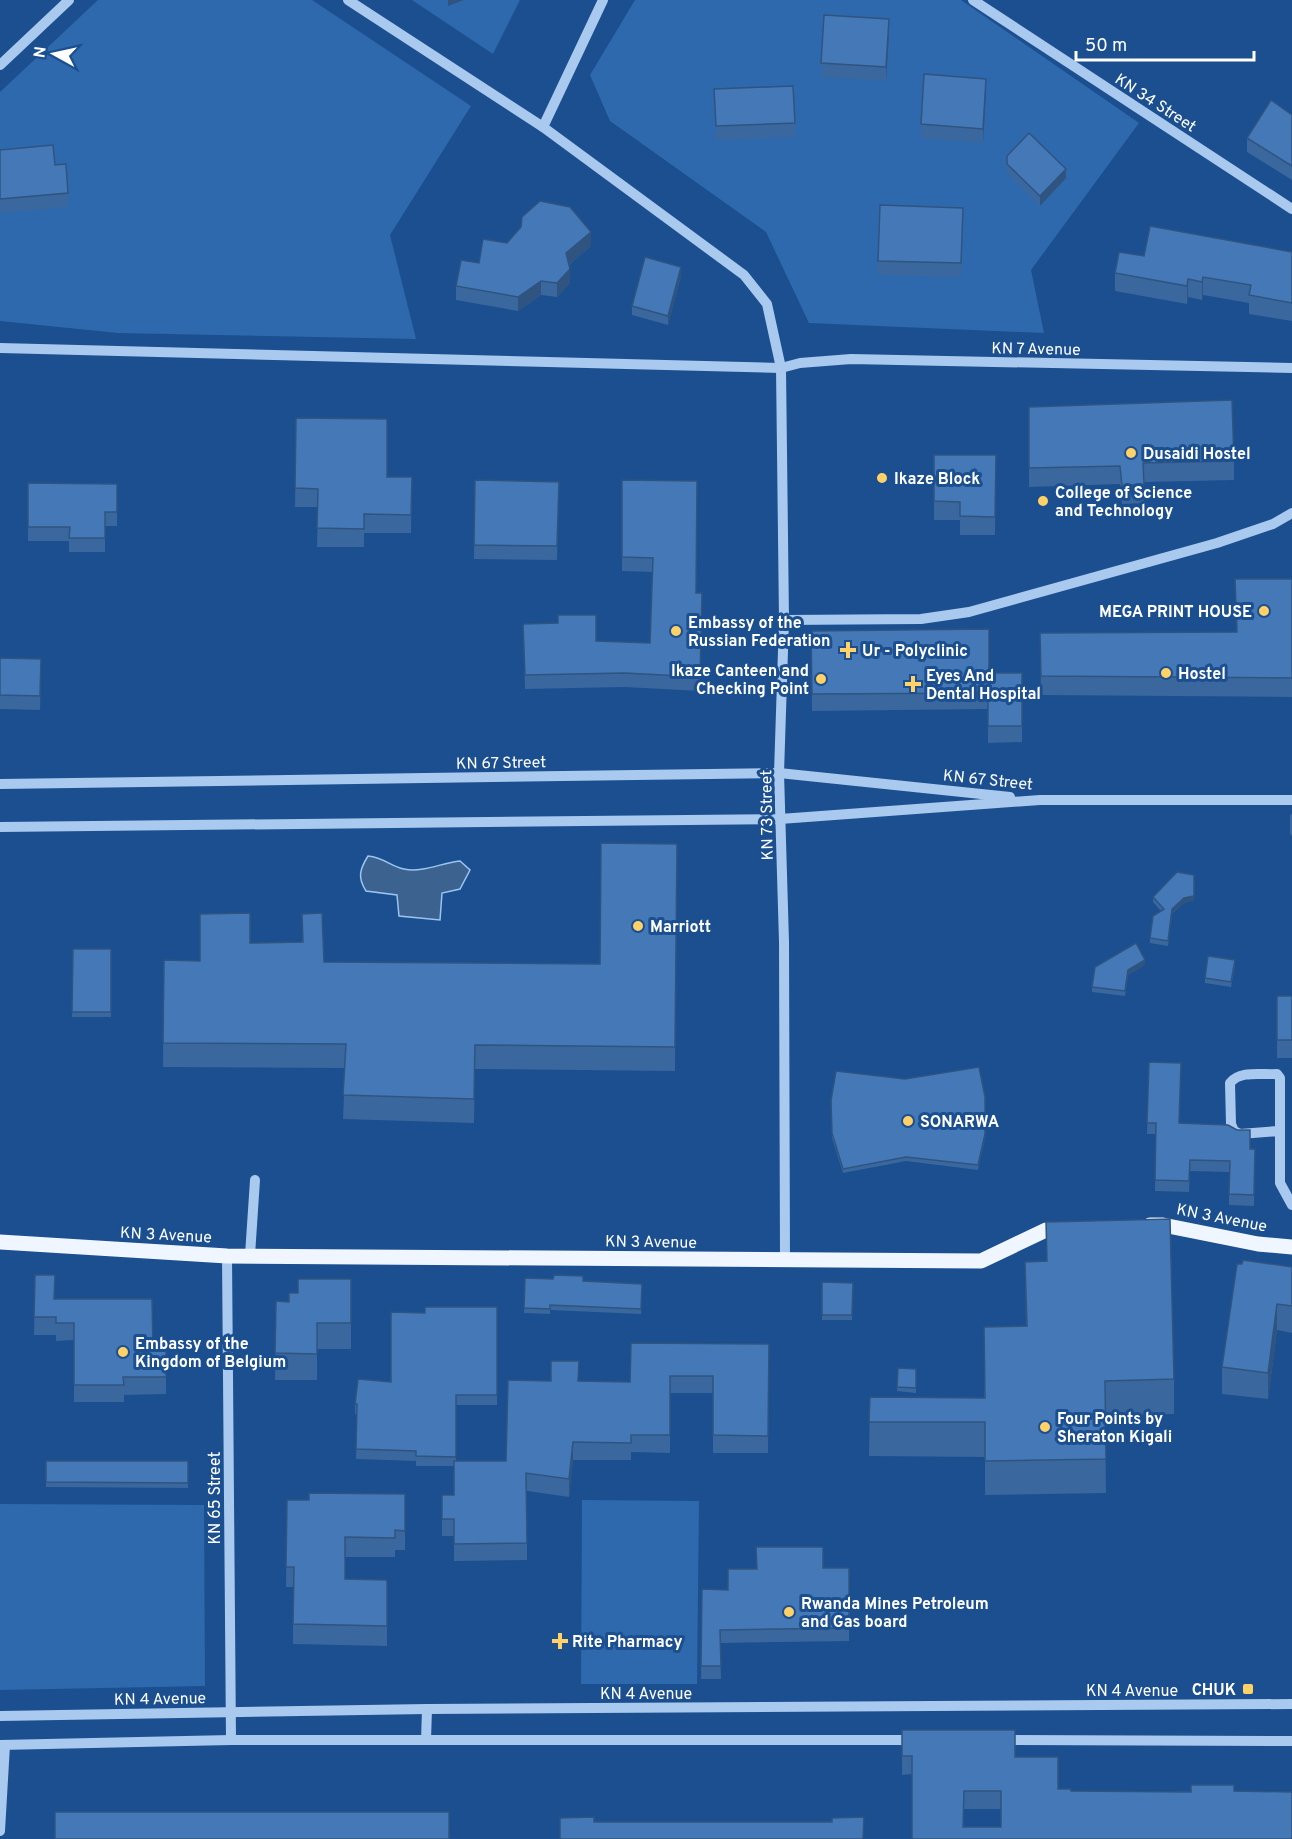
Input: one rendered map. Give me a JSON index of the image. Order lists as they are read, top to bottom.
{
  "streets": {
    "main road": ["KN 3 Avenue"],
    "street": [
      "KN 34 Street",
      "KN 7 Avenue",
      "KN 67 Street",
      "KN 73 Street",
      "KN 65 Street",
      "KN 4 Avenue"
    ]
  },
  "crossings": [
    ["KN 7 Avenue", "KN 73 Street"],
    ["KN 67 Street", "KN 73 Street"],
    ["KN 73 Street", "KN 3 Avenue"],
    ["KN 3 Avenue", "KN 65 Street"],
    ["KN 65 Street", "KN 4 Avenue"]
  ],
  "places": {
    "other": [
      "Dusaidi Hostel",
      "Ikaze Block",
      "College of Science and Technology",
      "MEGA PRINT HOUSE",
      "Embassy of the Russian Federation",
      "Hostel",
      "Ikaze Canteen and Checking Point",
      "Marriott",
      "SONARWA",
      "Embassy of the Kingdom of Belgium",
      "Four Points by Sheraton Kigali",
      "Rwanda Mines Petroleum and Gas board"
    ],
    "health": ["Ur - Polyclinic", "Eyes And Dental Hospital", "Rite Pharmacy"],
    "transit": ["CHUK"]
  },
  "scale_bar": "50 m",
  "north": "left"
}
